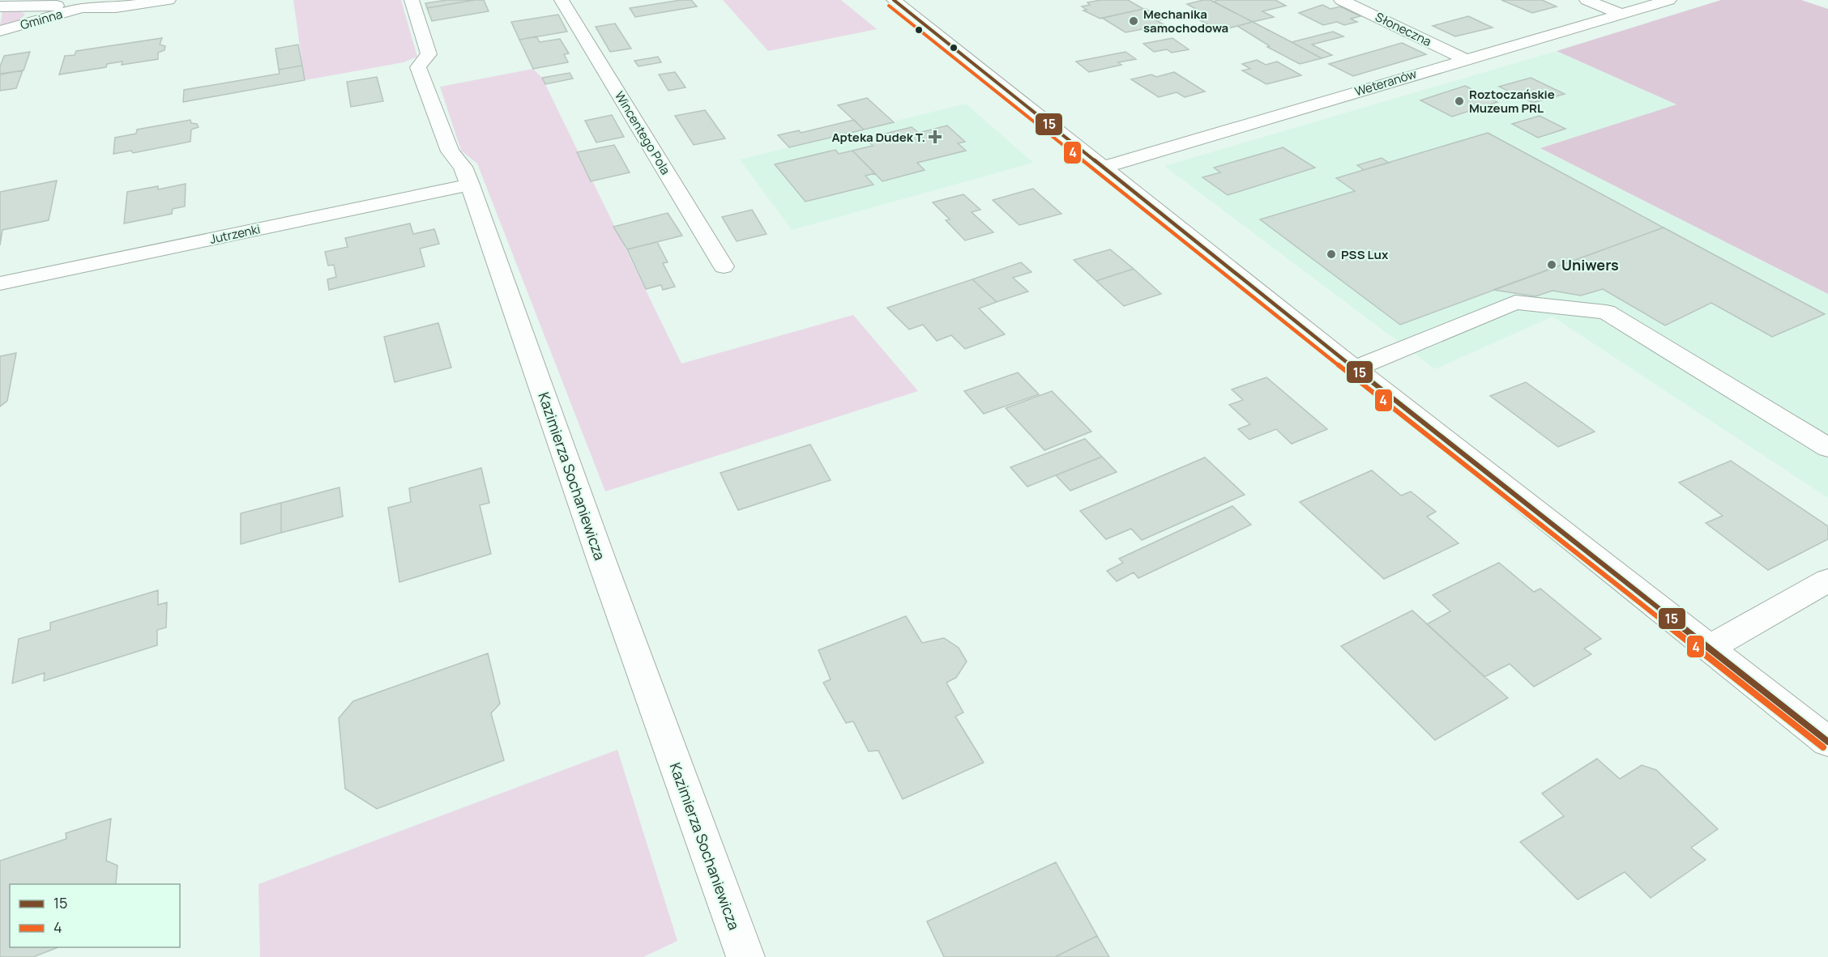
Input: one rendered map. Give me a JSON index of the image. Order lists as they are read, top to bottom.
{
  "streets": {
    "street": [
      "Gminna",
      "Słoneczna",
      "Weteranów",
      "Wincentego Pola",
      "Jutrzenki",
      "Kazimierza Sochaniewicza"
    ]
  },
  "crossings": [
    ["Słoneczna", "Weteranów"],
    ["Jutrzenki", "Kazimierza Sochaniewicza"]
  ],
  "places": {
    "other": [
      "Mechanika samochodowa",
      "Roztoczańskie Muzeum PRL",
      "PSS Lux",
      "Uniwers"
    ],
    "health": ["Apteka Dudek T."]
  },
  "lines": ["transit line 15", "transit line 4"],
  "legend": ["15", "4"]
}
